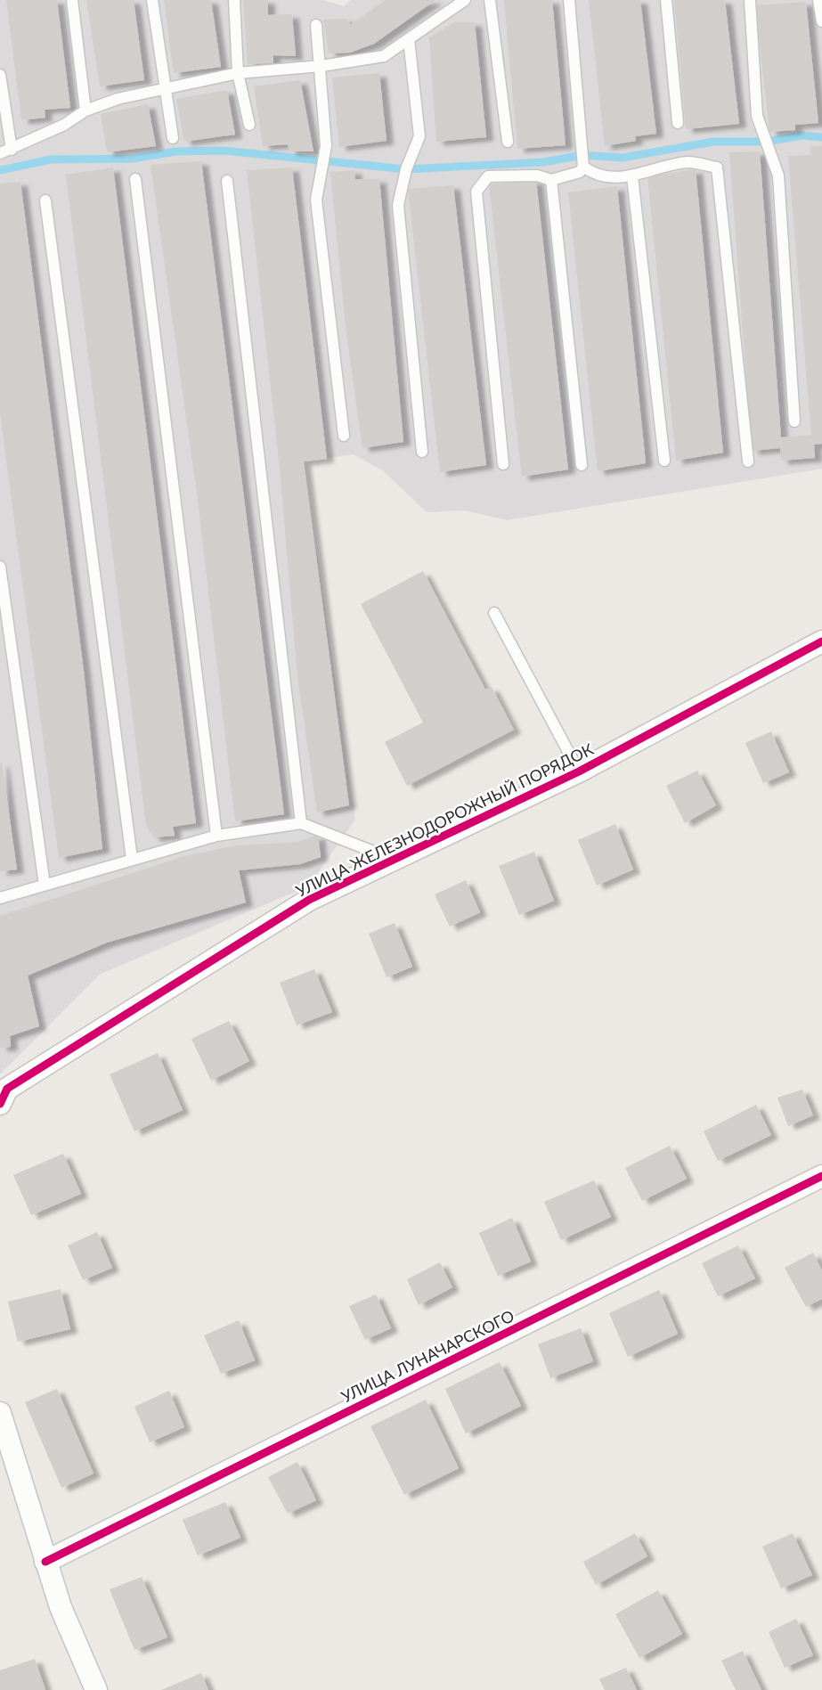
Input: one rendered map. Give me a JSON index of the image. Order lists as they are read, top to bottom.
{
  "streets": {
    "street": ["УЛИЦА ЖЕЛЕЗНОДОРОЖНЫЙ ПОРЯДОК", "УЛИЦА ЛУНАЧАРСКОГО"]
  }
}
